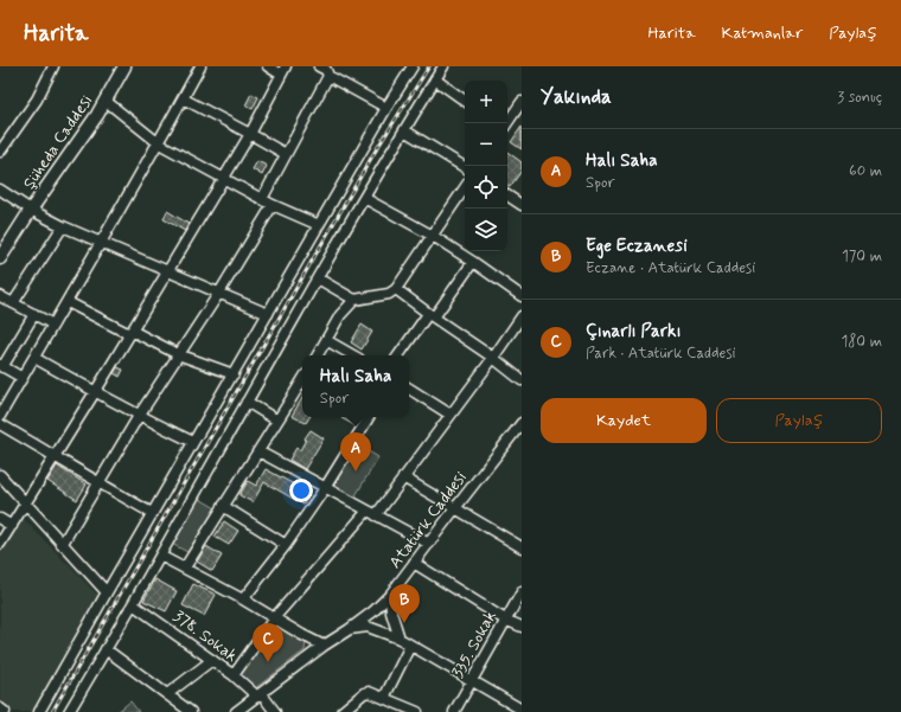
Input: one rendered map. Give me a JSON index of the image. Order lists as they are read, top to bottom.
{
  "streets": {
    "main road": ["Şüheda Caddesi"],
    "street": ["Atatürk Caddesi", "378. Sokak", "335. Sokak"]
  },
  "crossings": [
    ["Atatürk Caddesi", "378. Sokak"]
  ],
  "page": {
    "header": "Harita",
    "nav": ["Harita", "Katmanlar", "Paylaş"],
    "heading": ["Yakında", "3 sonuç"],
    "map_buttons": ["+", "−"],
    "list": [
      {
        "mark": "A",
        "name": "Halı Saha",
        "note": "Spor",
        "value": "60 m"
      },
      {
        "mark": "B",
        "name": "Ege Eczanesi",
        "note": "Eczane · Atatürk Caddesi",
        "value": "170 m"
      },
      {
        "mark": "C",
        "name": "Çınarlı Parkı",
        "note": "Park · Atatürk Caddesi",
        "value": "180 m"
      }
    ],
    "popup": ["Halı Saha", "Spor"],
    "buttons": ["Kaydet", "Paylaş"],
    "pins": ["A", "B", "C"]
  }
}
